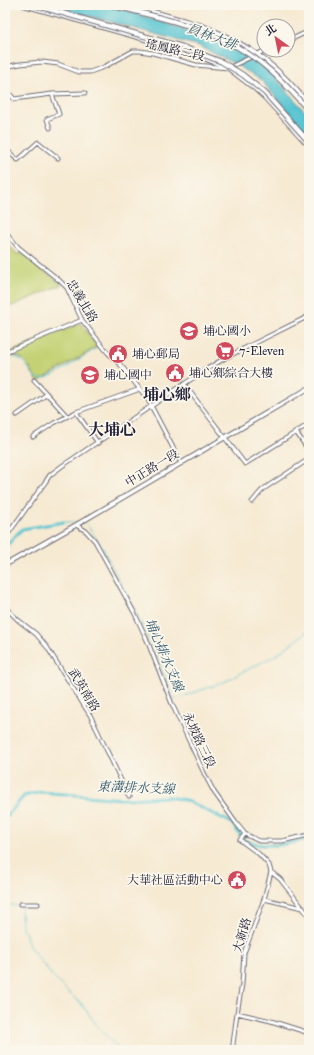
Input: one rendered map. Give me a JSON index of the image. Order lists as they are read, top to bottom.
{
  "streets": {
    "main road": ["中正路一段"],
    "street": [
      "瑤鳳路二段",
      "忠義北路",
      "武英南路",
      "永坡路三段",
      "大新路"
    ]
  },
  "crossings": [
    ["忠義北路", "中正路一段"],
    ["中正路一段", "永坡路三段"]
  ],
  "districts": ["埔心鄉", "大埔心"],
  "water": ["員林大排", "埔心排水支線", "東溝排水支線"],
  "places": {
    "school or university": ["埔心國小", "埔心國中"],
    "supermarket": ["7-Eleven"],
    "public building": ["埔心郵局", "埔心鄉綜合大樓", "大華社區活動中心"]
  },
  "north": "top left"
}
